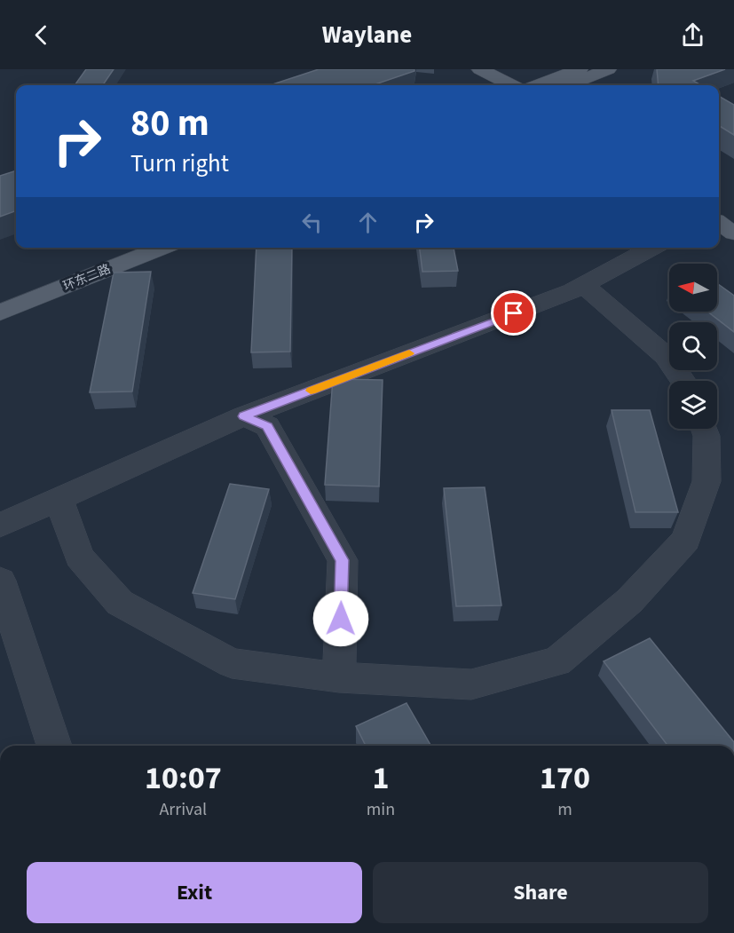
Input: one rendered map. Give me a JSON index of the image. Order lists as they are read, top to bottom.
{
  "streets": {
    "main road": ["环东二路"]
  },
  "north": "left",
  "page": {
    "header": "Waylane",
    "turn": ["80 m", "Turn right"],
    "eta": [
      "10:07",
      "Arrival",
      "1",
      "min",
      "170",
      "m"
    ],
    "buttons": ["Exit", "Share"]
  }
}
